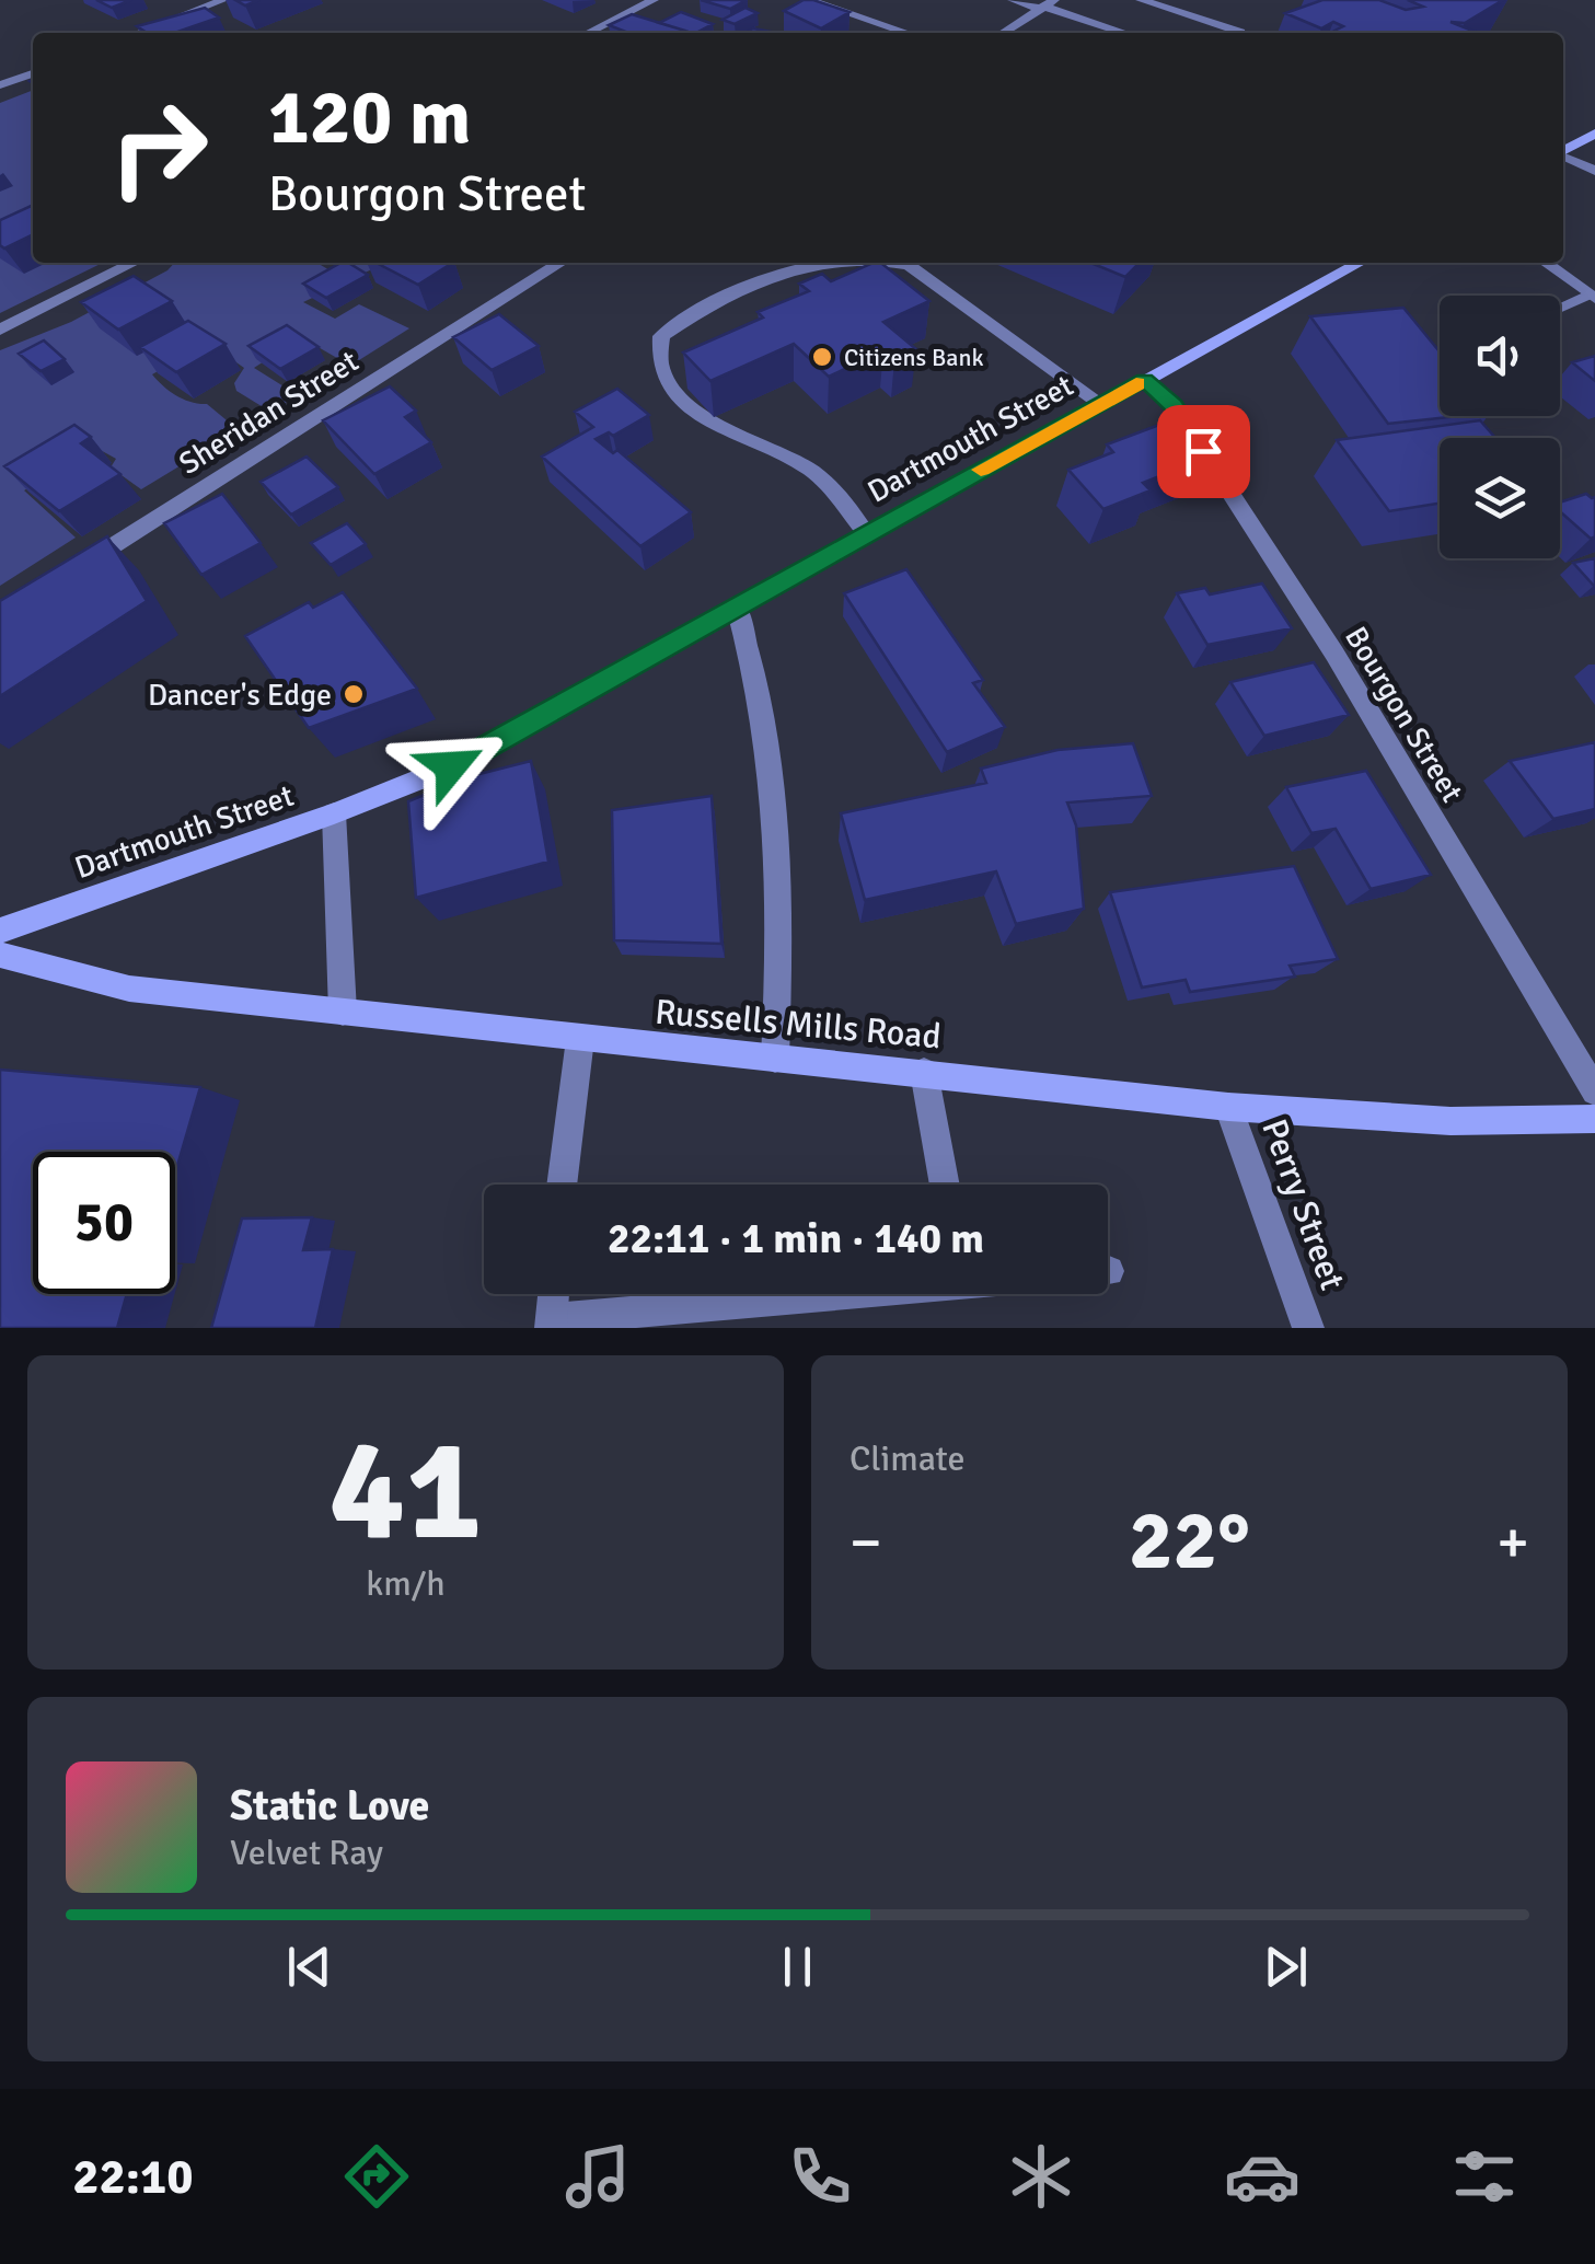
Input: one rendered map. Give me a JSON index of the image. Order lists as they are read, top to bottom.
{
  "streets": {
    "main road": ["Dartmouth Street", "Russells Mills Road"],
    "street": ["Sheridan Street", "Bourgon Street", "Perry Street"]
  },
  "crossings": [
    ["Dartmouth Street", "Bourgon Street"],
    ["Russells Mills Road", "Perry Street"]
  ],
  "places": ["Citizens Bank", "Dancer's Edge"],
  "page": {
    "turn": ["120 m", "Bourgon Street"],
    "limit": "50",
    "trip": "22:11 · 1 min · 140 m",
    "tile": [
      ["41", "km/h"],
      "Climate"
    ],
    "heat": ["−", "22°", "+"],
    "song": ["Static Love", "Velvet Ray"],
    "tabs": "22:10"
  }
}
